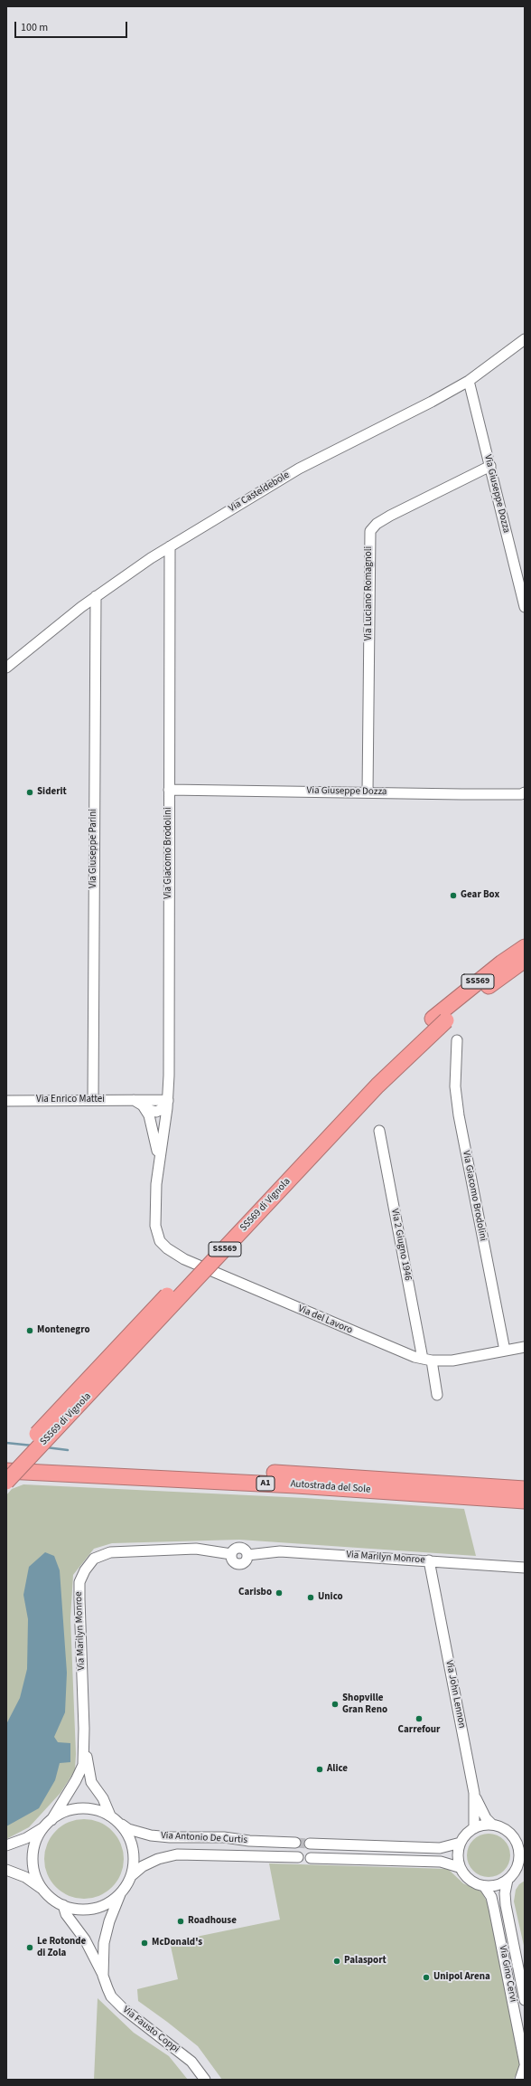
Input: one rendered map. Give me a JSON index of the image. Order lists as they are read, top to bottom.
{
  "streets": {
    "highway": [
      "SS569",
      "SS569 di Vignola",
      "A1",
      "Autostrada del Sole"
    ],
    "street": [
      "Via Casteldebole",
      "Via Giuseppe Dozza",
      "Via Luciano Romagnoli",
      "Via Giuseppe Parini",
      "Via Giacomo Brodolini",
      "Via Enrico Mattei",
      "Via 2 Giugno 1946",
      "Via del Lavoro",
      "Via Marilyn Monroe",
      "Via John Lennon",
      "Via Antonio De Curtis",
      "Via Gino Cervi",
      "Via Fausto Coppi"
    ]
  },
  "crossings": [
    ["Via Casteldebole", "Via Giuseppe Dozza"],
    ["Via Casteldebole", "Via Giuseppe Parini"],
    ["Via Casteldebole", "Via Giacomo Brodolini"],
    ["Via Giuseppe Dozza", "Via Luciano Romagnoli"],
    ["Via Giuseppe Dozza", "Via Giacomo Brodolini"],
    ["Via Giuseppe Parini", "Via Enrico Mattei"],
    ["Via Giacomo Brodolini", "Via Enrico Mattei"],
    ["Via Giacomo Brodolini", "Via del Lavoro"],
    ["Via 2 Giugno 1946", "Via del Lavoro"],
    ["Via Marilyn Monroe", "Via John Lennon"],
    ["Via Marilyn Monroe", "Via Antonio De Curtis"],
    ["Via Marilyn Monroe", "Via Fausto Coppi"],
    ["Via John Lennon", "Via Gino Cervi"],
    ["Via Antonio De Curtis", "Via Fausto Coppi"]
  ],
  "places": [
    "Siderit",
    "Gear Box",
    "Montenegro",
    "Carisbo",
    "Unico",
    "Shopville Gran Reno",
    "Carrefour",
    "Alice",
    "Roadhouse",
    "McDonald's",
    "Le Rotonde di Zola",
    "Palasport",
    "Unipol Arena"
  ],
  "scale_bar": "100 m"
}
